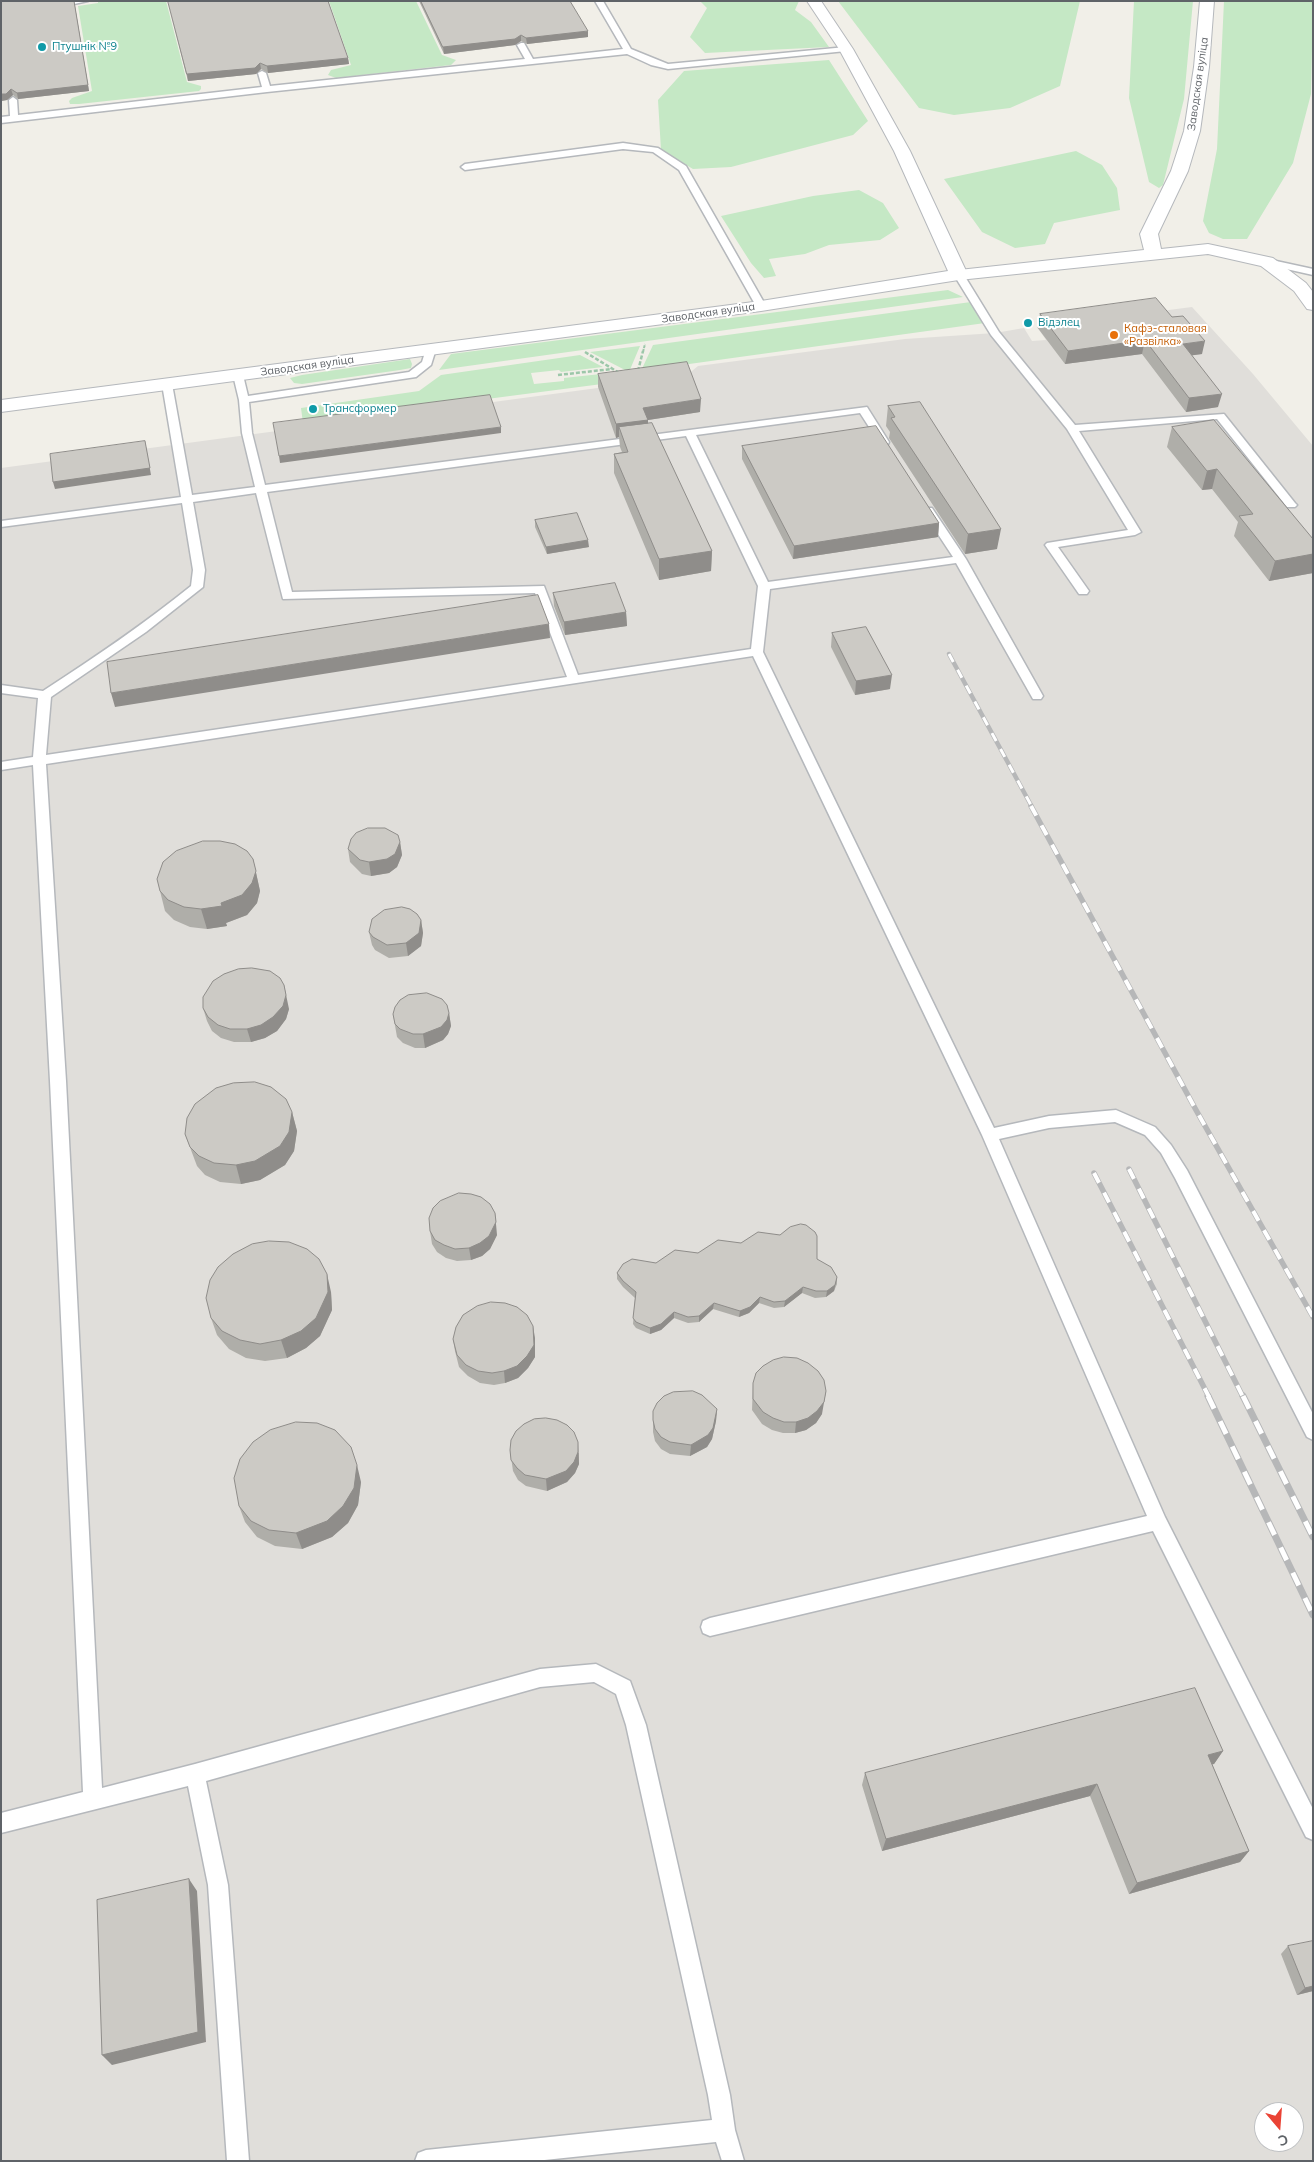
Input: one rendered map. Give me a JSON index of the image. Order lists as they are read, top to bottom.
{
  "streets": {
    "street": ["Заводская вуліца"]
  },
  "places": [
    "Птушнік №9",
    "Відэлец",
    "Кафэ-сталовая «Развілка»",
    "Трансформер"
  ],
  "north": "bottom"
}
